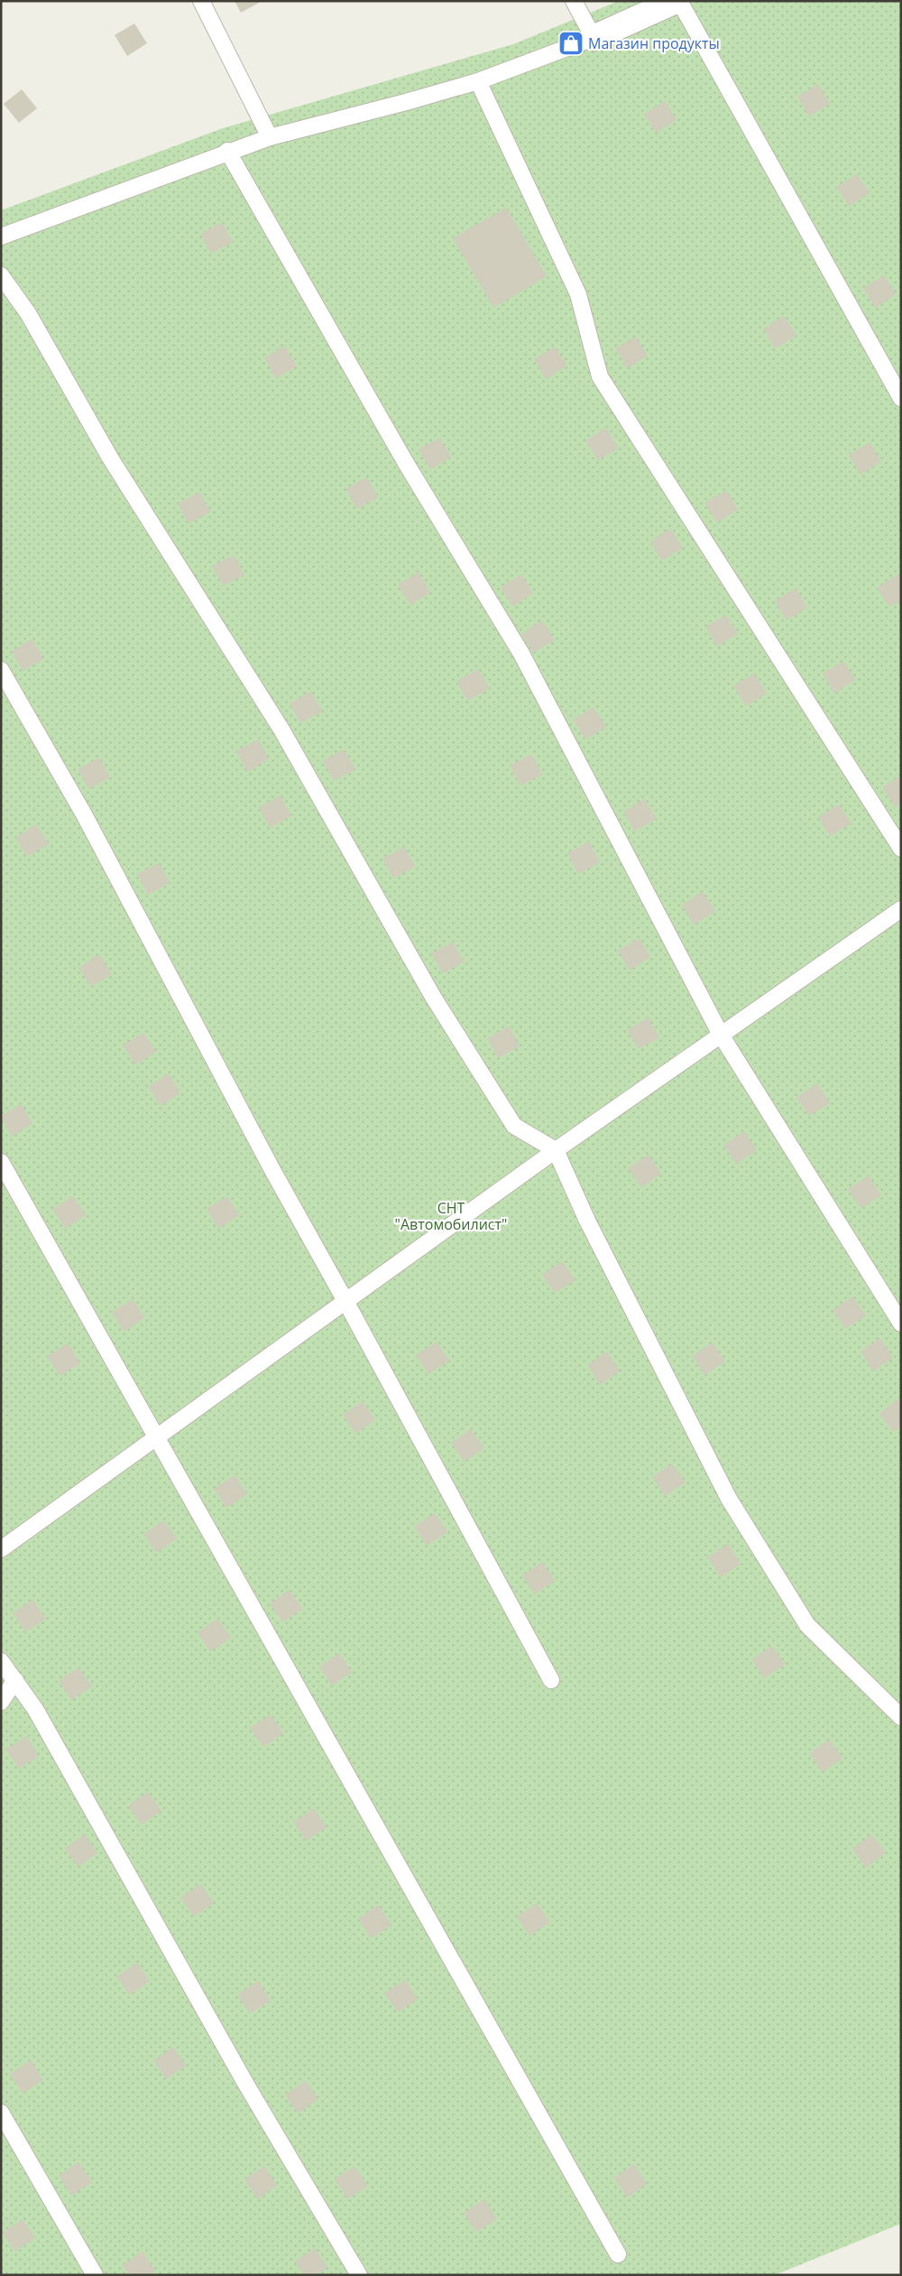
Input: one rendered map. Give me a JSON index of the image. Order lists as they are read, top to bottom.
{
  "parks": ["СНТ \"Автомобилист\""],
  "places": {
    "shop": ["Магазин продукты"]
  }
}
